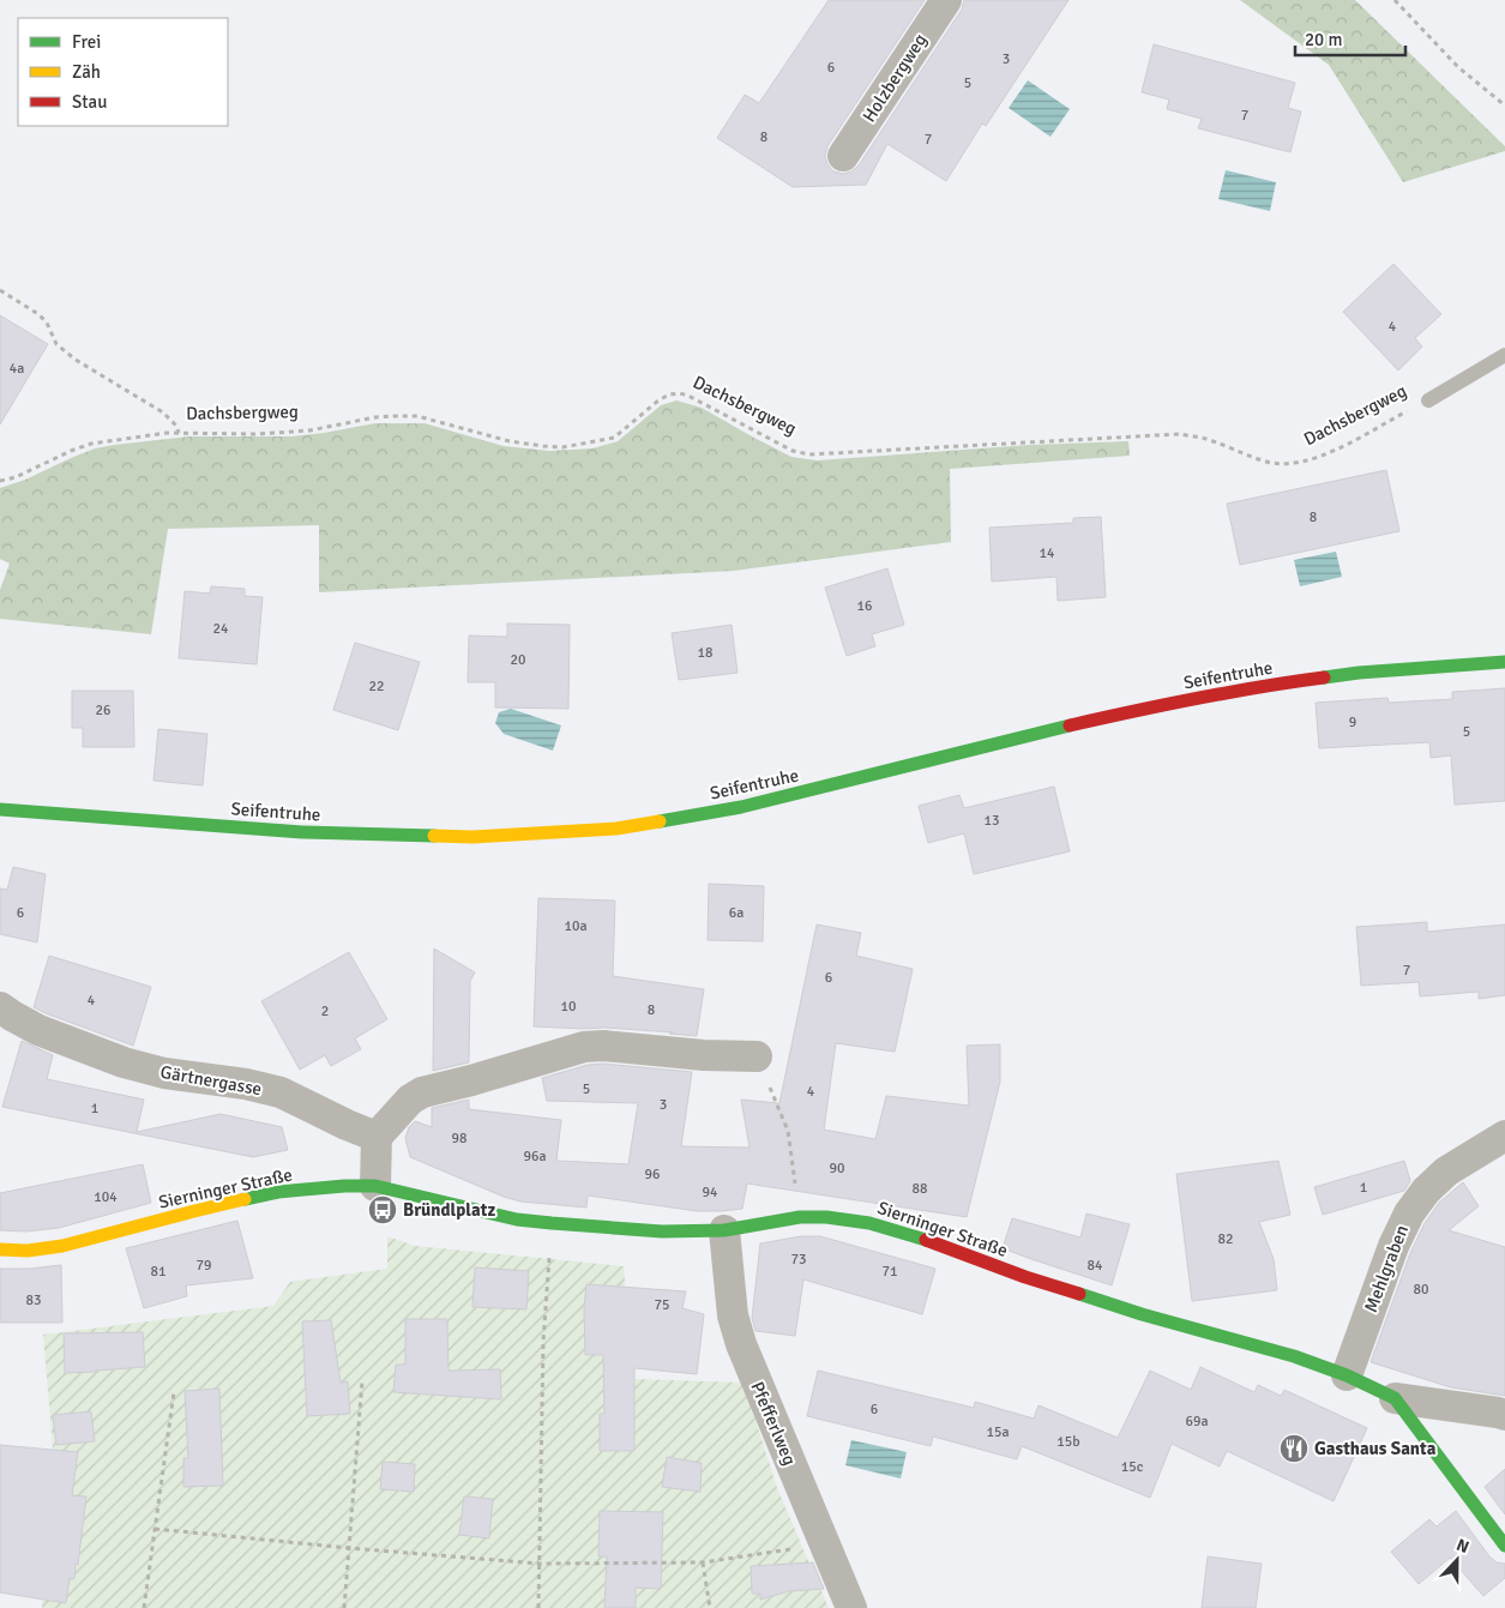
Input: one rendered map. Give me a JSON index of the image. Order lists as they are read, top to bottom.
{
  "streets": {
    "street": [
      "Holzbergweg",
      "Seifentruhe",
      "Gärtnergasse",
      "Sierninger Straße",
      "Mehlgraben",
      "Pfefferlweg"
    ],
    "lane": ["Dachsbergweg"]
  },
  "crossings": [
    ["Sierninger Straße", "Mehlgraben"],
    ["Sierninger Straße", "Pfefferlweg"]
  ],
  "places": {
    "bus stop": ["Bründlplatz"],
    "restaurant": ["Gasthaus Santa"]
  },
  "house_numbers": [
    "3",
    "6",
    "5",
    "7",
    "8",
    "7",
    "4",
    "4a",
    "8",
    "14",
    "16",
    "24",
    "18",
    "20",
    "22",
    "26",
    "9",
    "5",
    "13",
    "6",
    "6a",
    "10a",
    "7",
    "6",
    "4",
    "10",
    "8",
    "2",
    "5",
    "4",
    "3",
    "1",
    "98",
    "96a",
    "90",
    "96",
    "1",
    "88",
    "94",
    "104",
    "82",
    "73",
    "79",
    "84",
    "81",
    "71",
    "80",
    "83",
    "75",
    "6",
    "69a",
    "15a",
    "15b",
    "15c"
  ],
  "legend": ["Frei", "Zäh", "Stau"],
  "scale_bar": "20 m",
  "north": "top"
}
